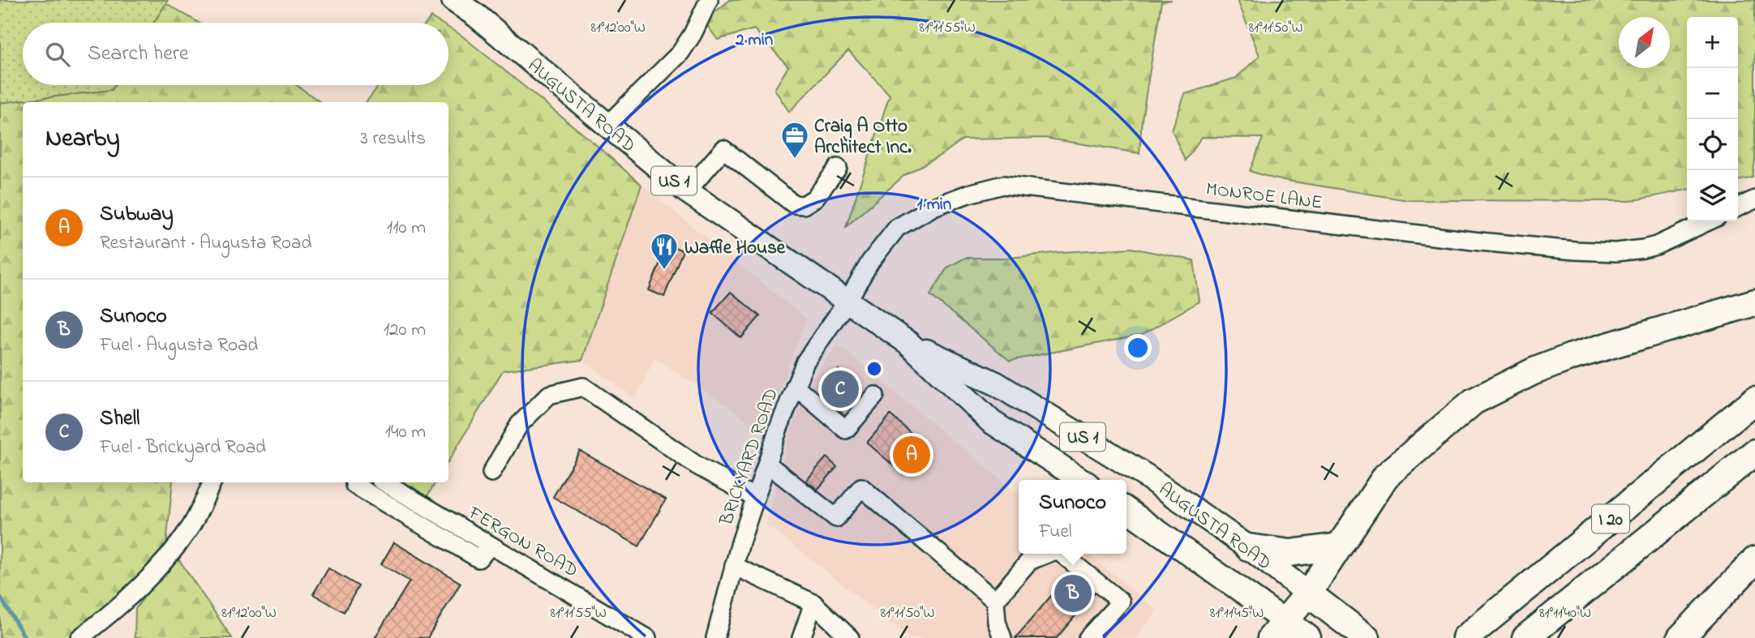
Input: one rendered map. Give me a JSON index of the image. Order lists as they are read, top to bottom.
{
  "streets": {
    "highway": ["AUGUSTA ROAD", "US 1", "I 20"],
    "street": ["MONROE LANE", "BRICKYARD ROAD", "FERGON ROAD"]
  },
  "crossings": [
    ["AUGUSTA ROAD", "MONROE LANE"],
    ["AUGUSTA ROAD", "BRICKYARD ROAD"],
    ["MONROE LANE", "BRICKYARD ROAD"]
  ],
  "places": {
    "office": ["Craig A Otto Architect Inc."],
    "restaurant": ["Waffle House"]
  },
  "north": "top right",
  "page": {
    "map_buttons": ["+", "−"],
    "search": "Search here",
    "heading": ["Nearby", "3 results"],
    "list": [
      {
        "mark": "A",
        "name": "Subway",
        "note": "Restaurant · Augusta Road",
        "value": "110 m"
      },
      {
        "mark": "B",
        "name": "Sunoco",
        "note": "Fuel · Augusta Road",
        "value": "120 m"
      },
      {
        "mark": "C",
        "name": "Shell",
        "note": "Fuel · Brickyard Road",
        "value": "140 m"
      }
    ],
    "pins": ["C", "A", "B"],
    "popup": ["Sunoco", "Fuel"]
  },
  "coordinates": [
    "81°12'00\"W",
    "81°11'55\"W",
    "81°11'50\"W",
    "81°11'45\"W",
    "81°11'40\"W"
  ],
  "rings": ["2 min", "1 min"]
}
